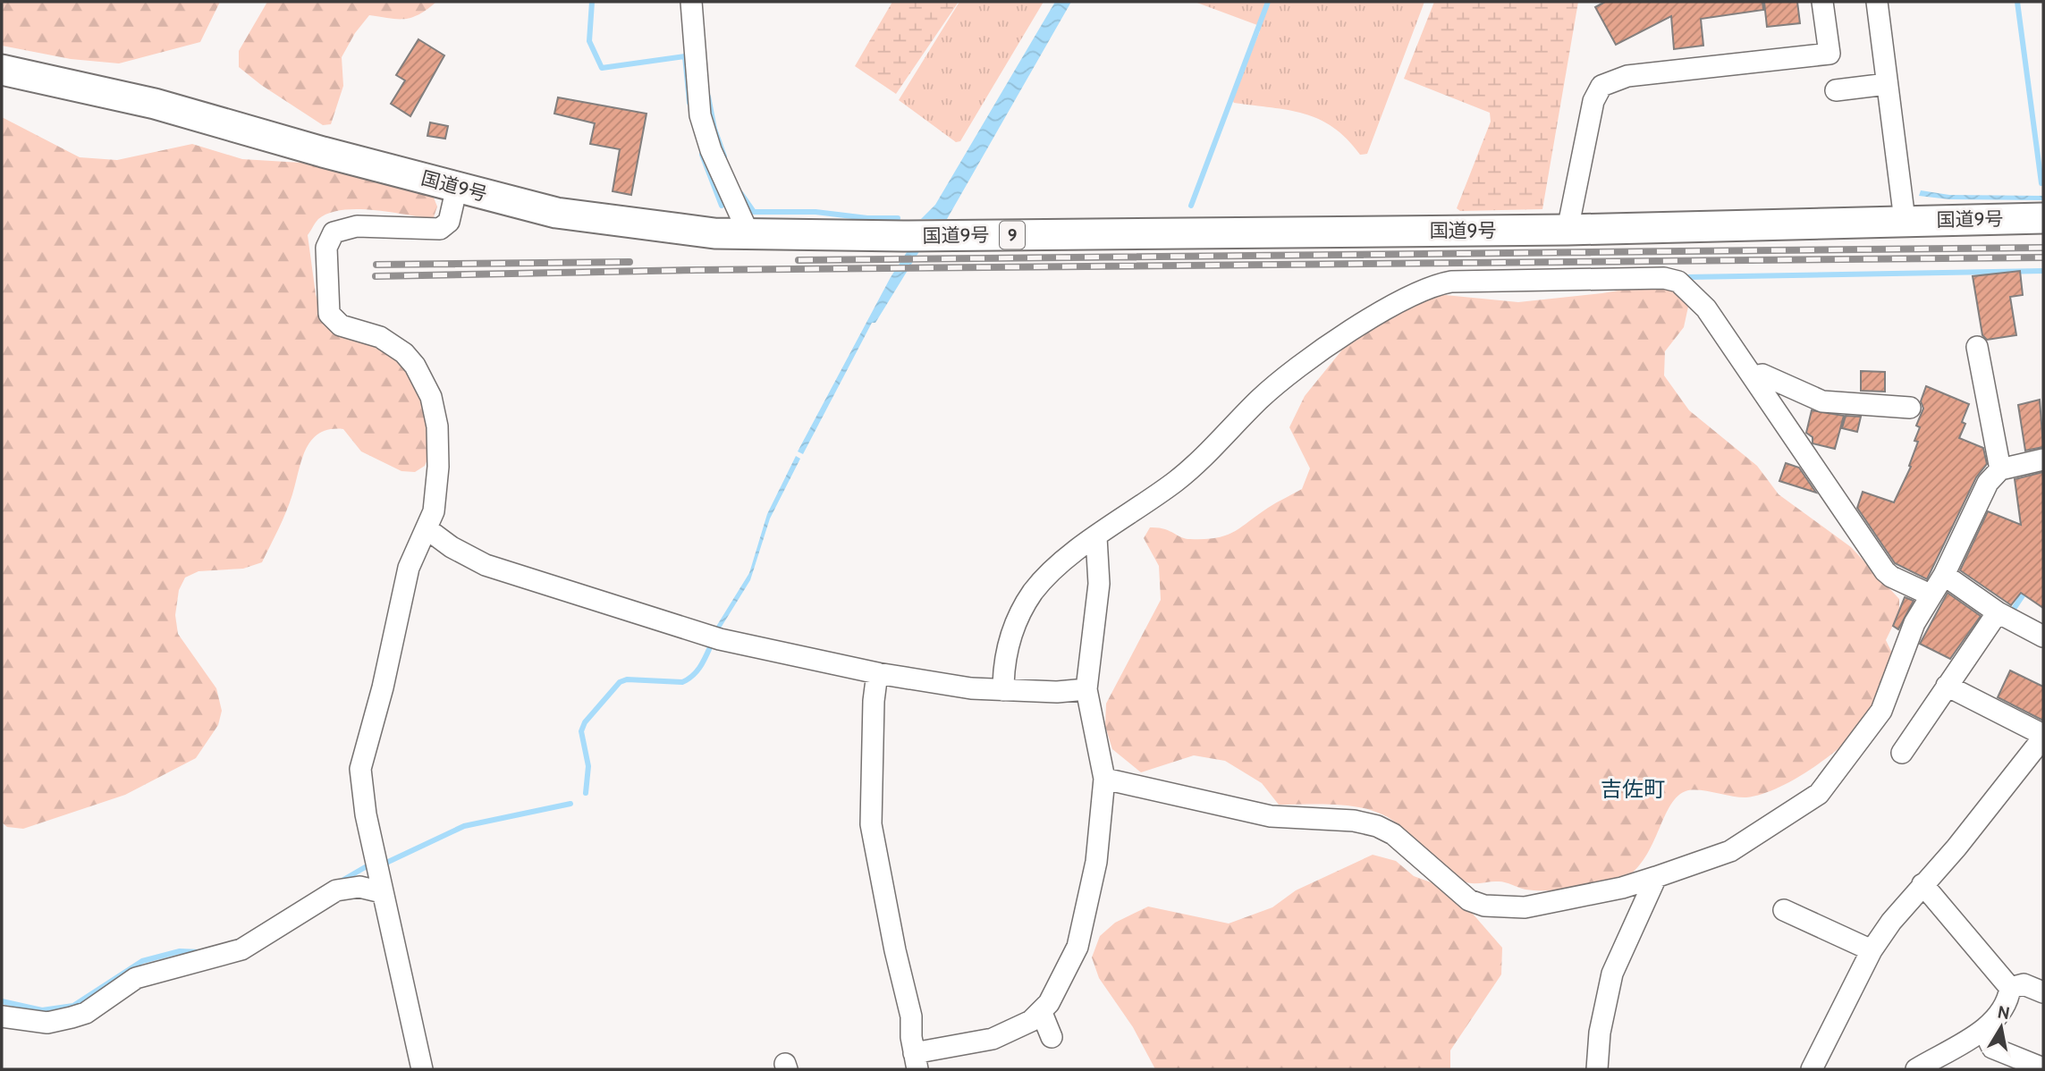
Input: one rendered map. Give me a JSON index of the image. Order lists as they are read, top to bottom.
{
  "streets": {
    "highway": ["国道9号", "9"]
  },
  "districts": ["吉佐町"],
  "north": "top"
}
